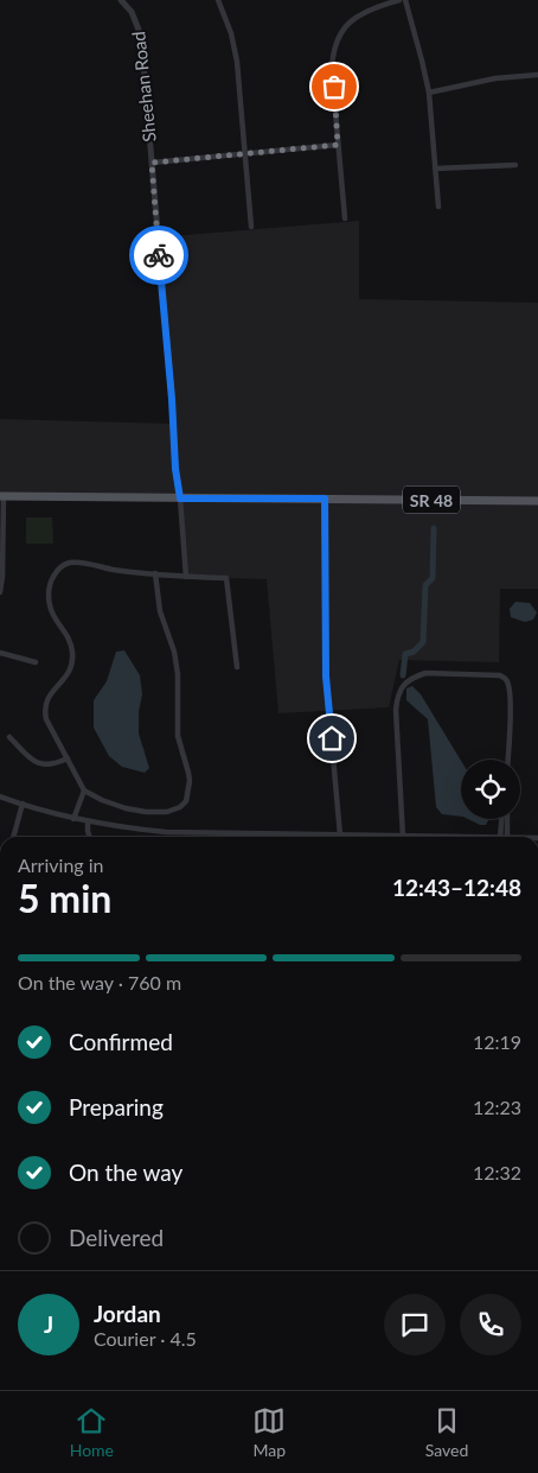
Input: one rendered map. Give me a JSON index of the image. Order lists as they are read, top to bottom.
{
  "streets": {
    "main road": ["SR 48"],
    "street": ["Sheehan Road"]
  },
  "crossings": [
    ["Sheehan Road", "SR 48"]
  ],
  "page": {
    "heading": ["5 min", "Arriving in", "12:43–12:48"],
    "panel": ["Jordan", "Courier · 4.5"],
    "bar": "On the way · 760 m",
    "list": [
      ["Confirmed", "12:19"],
      ["Preparing", "12:23"],
      ["On the way", "12:32"],
      "Delivered"
    ],
    "round": "J",
    "tabs": ["Home", "Map", "Saved"]
  }
}
